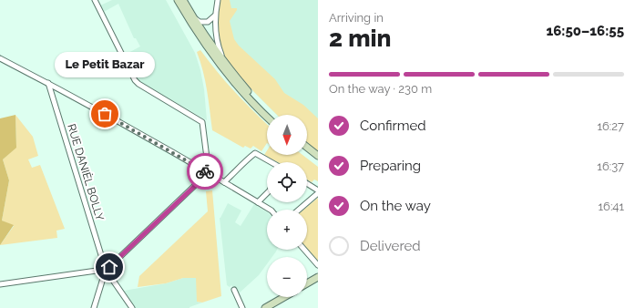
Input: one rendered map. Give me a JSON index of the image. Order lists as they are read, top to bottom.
{
  "streets": {
    "street": ["RUE DANIÈL BOLLY"]
  },
  "places": ["Le Petit Bazar"],
  "north": "bottom",
  "page": {
    "heading": ["2 min", "Arriving in", "16:50–16:55"],
    "bubble": "Le Petit Bazar",
    "bar": "On the way · 230 m",
    "list": [
      ["Confirmed", "16:27"],
      ["Preparing", "16:37"],
      ["On the way", "16:41"],
      "Delivered"
    ],
    "map_buttons": ["+", "−"]
  }
}
